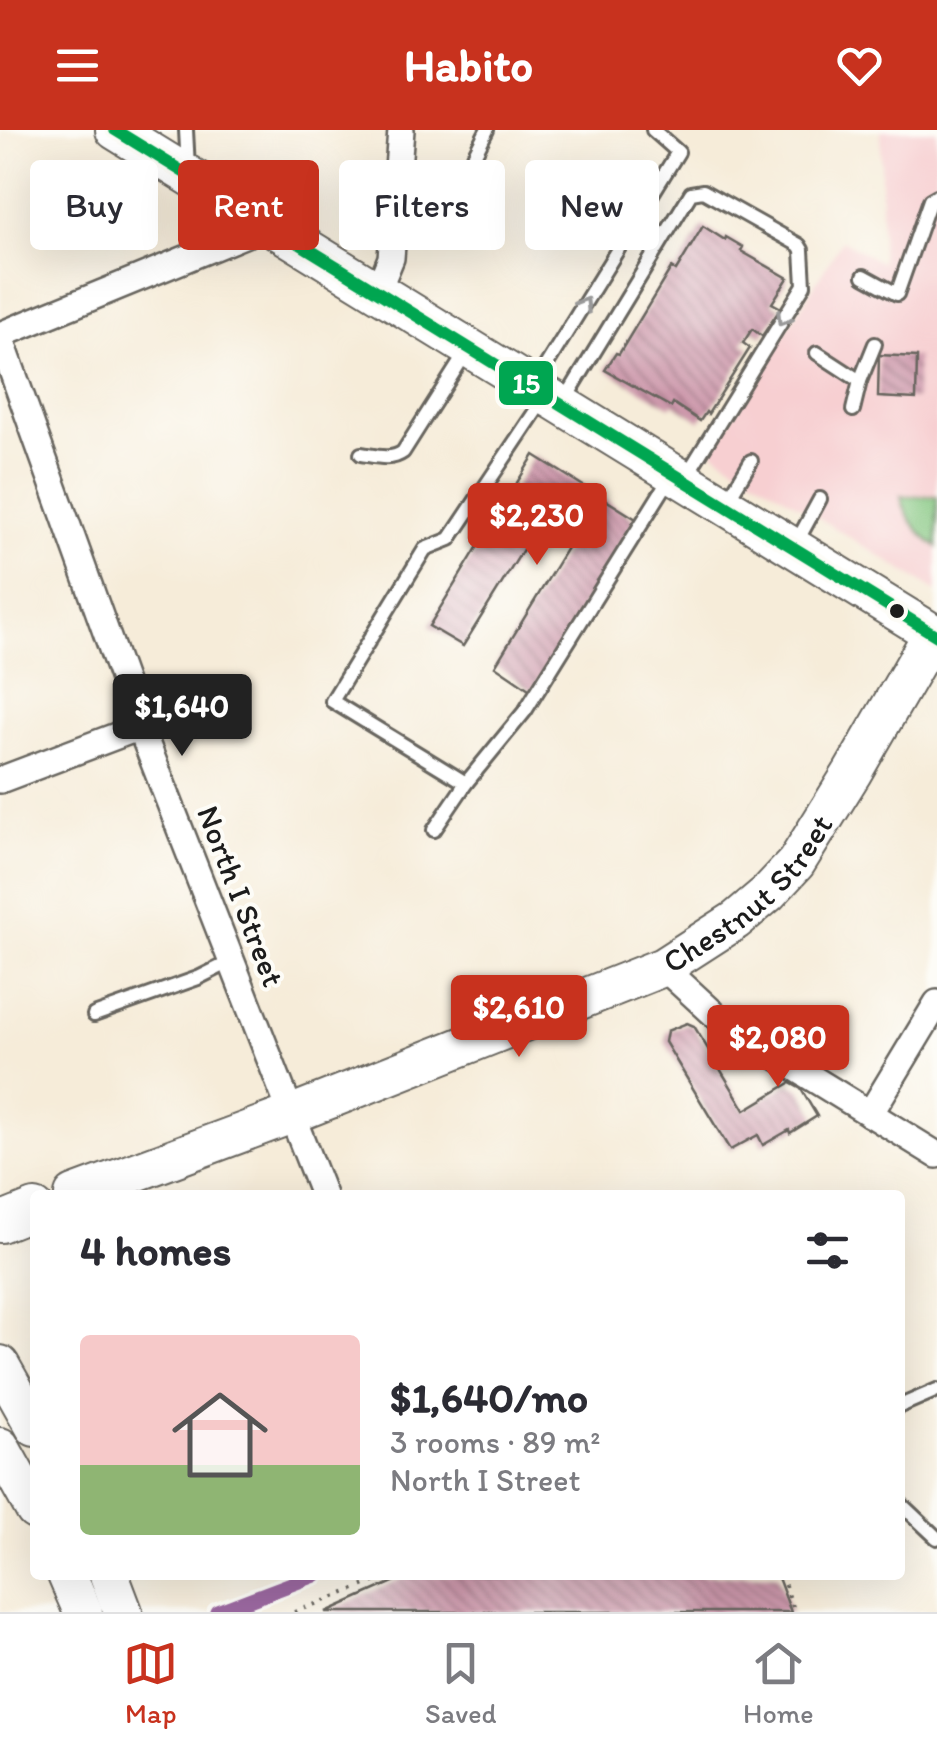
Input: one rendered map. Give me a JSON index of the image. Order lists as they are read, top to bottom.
{
  "streets": {
    "street": ["Chestnut Street", "North I Street"]
  },
  "crossings": [
    ["Chestnut Street", "North I Street"]
  ],
  "lines": ["transit line 15"],
  "page": {
    "header": "Habito",
    "chip": [
      "Buy",
      "Rent",
      "Filters",
      "New"
    ],
    "price": [
      "$2,230",
      "$1,640",
      "$2,610",
      "$2,080"
    ],
    "heading": "4 homes",
    "list": [
      {
        "name": "$1,640/mo",
        "note": "3 rooms · 89 m² · North I Street"
      }
    ],
    "tabs": ["Map", "Saved", "Home"]
  }
}
